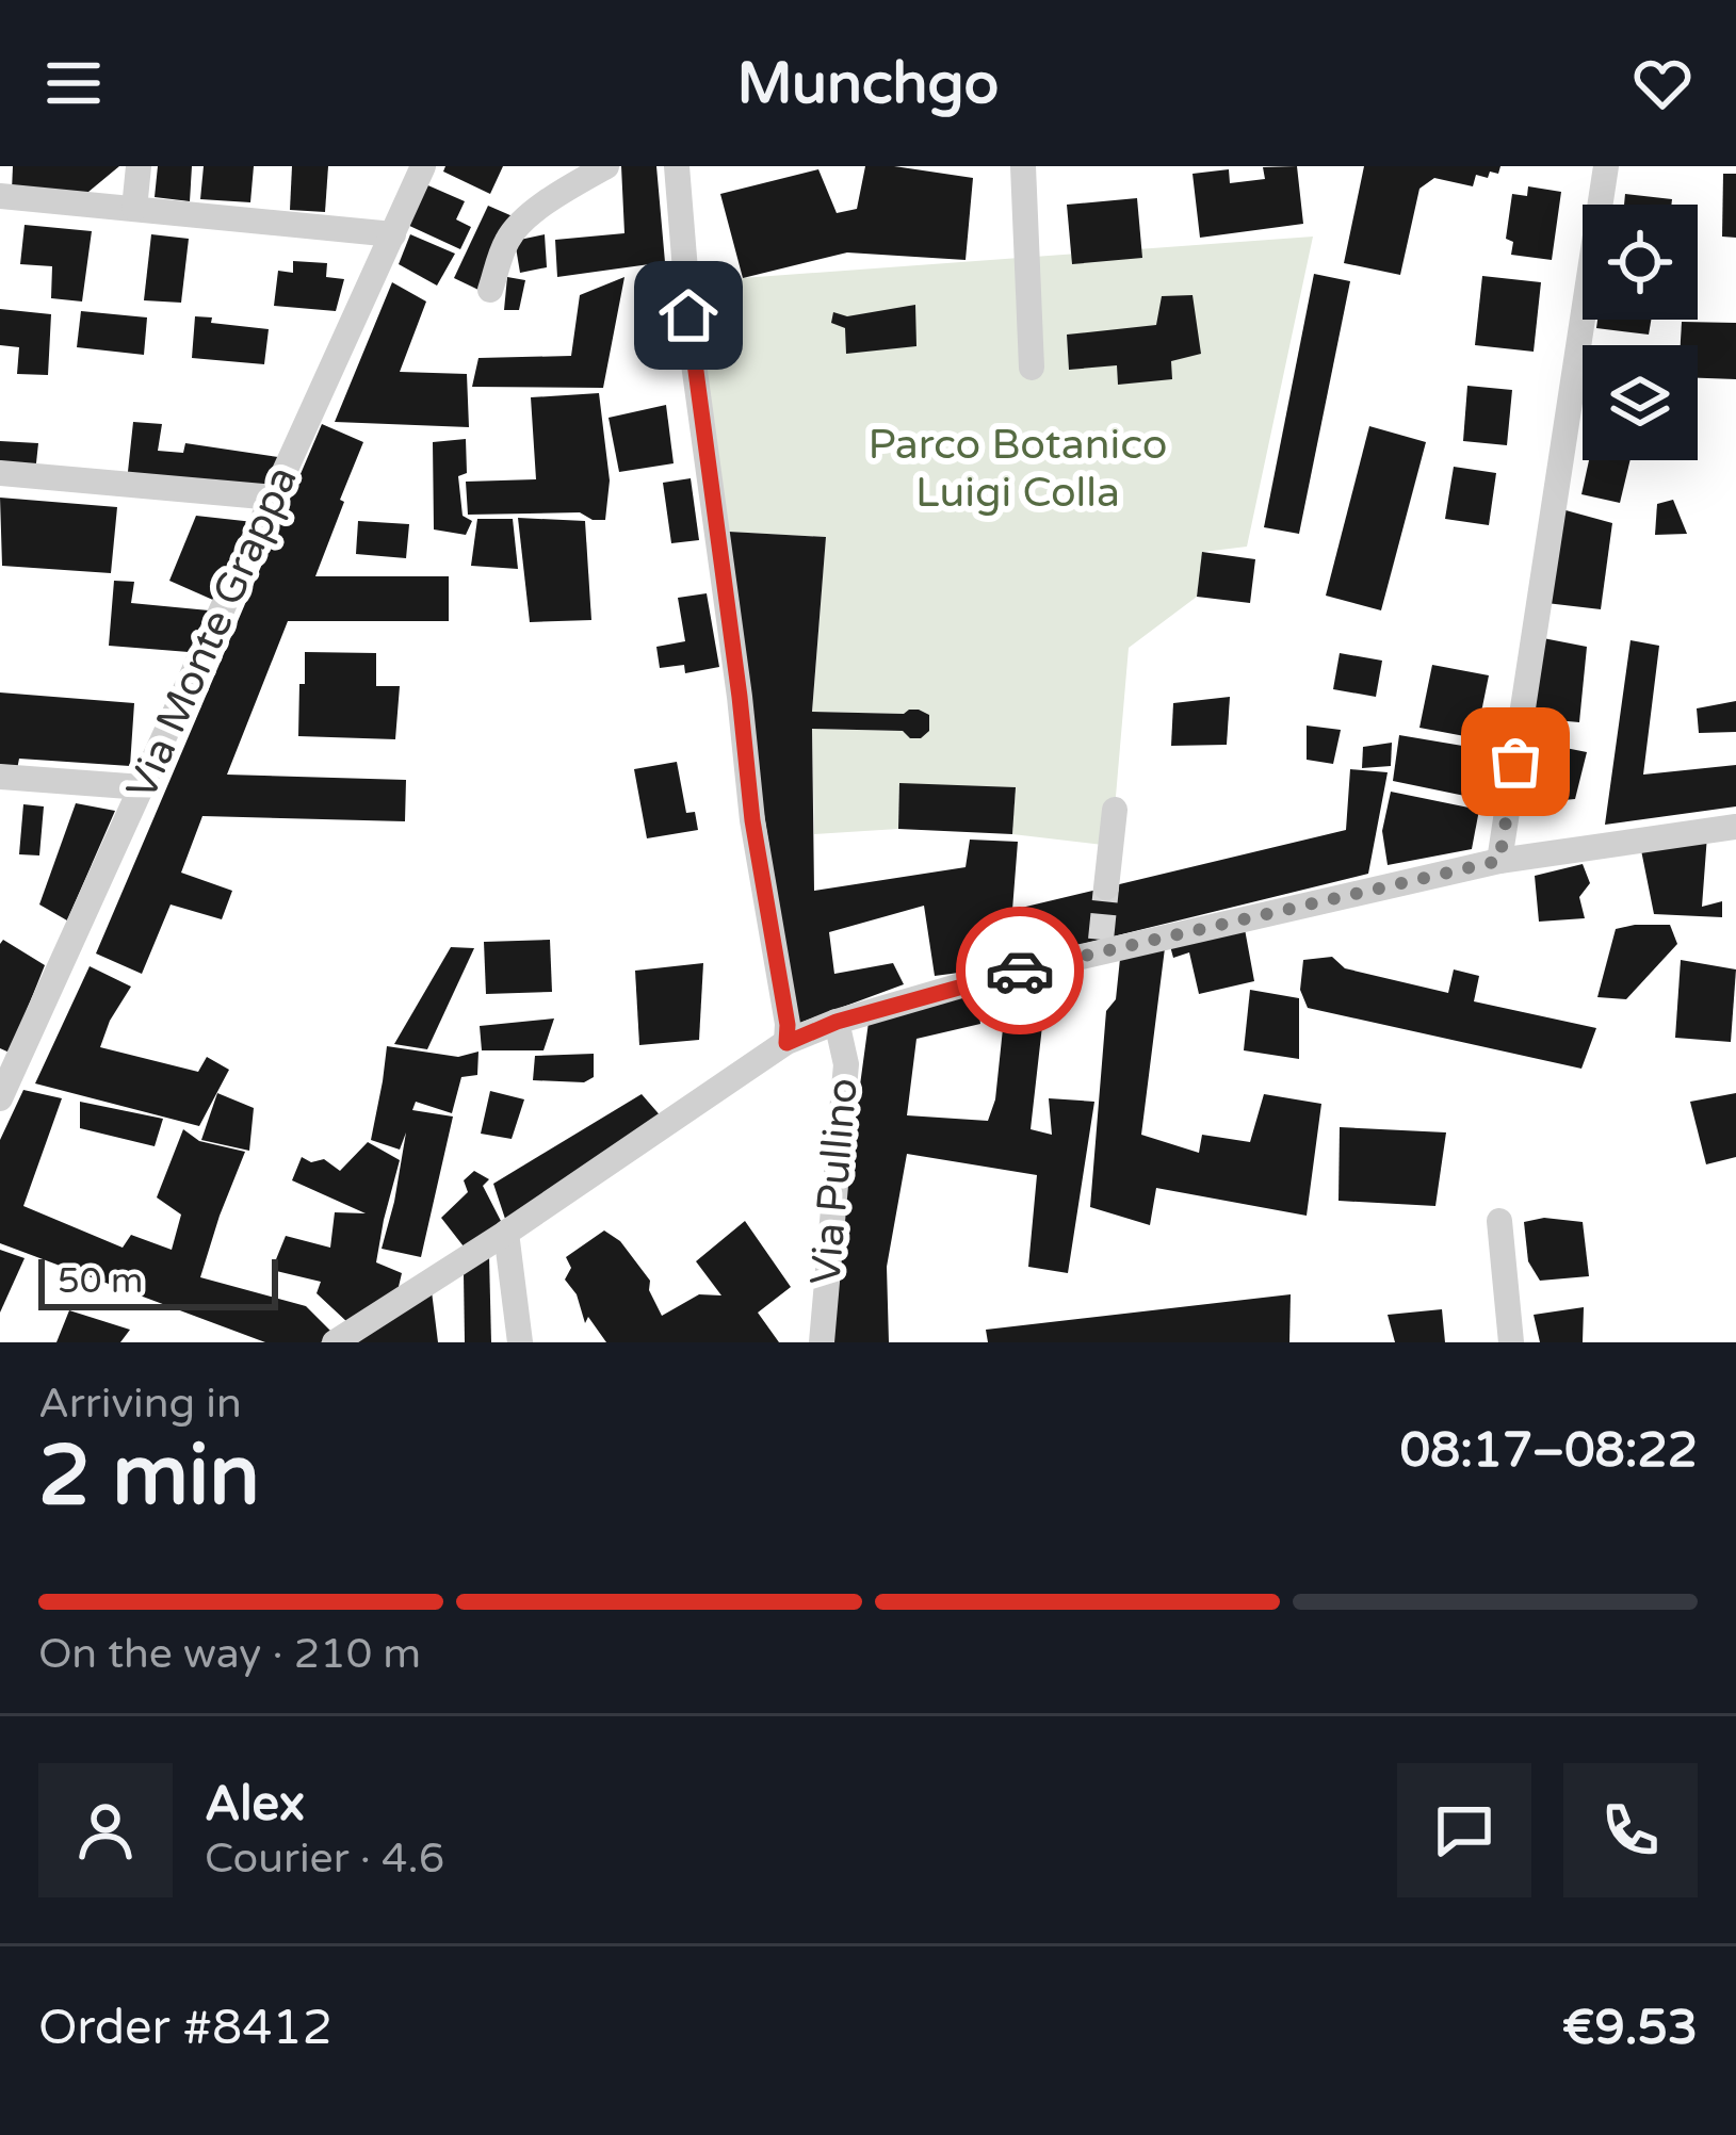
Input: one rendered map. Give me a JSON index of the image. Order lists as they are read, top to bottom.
{
  "streets": {
    "street": ["Via Monte Grappa", "Via Pullino"]
  },
  "parks": ["Parco Botanico Luigi Colla"],
  "scale_bar": "50 m",
  "page": {
    "header": "Munchgo",
    "scale": "50 m",
    "heading": ["2 min", "Arriving in", "08:17–08:22"],
    "panel": [
      "Alex",
      "Courier · 4.6",
      "Order #8412",
      "€9.53"
    ],
    "bar": "On the way · 210 m"
  }
}
